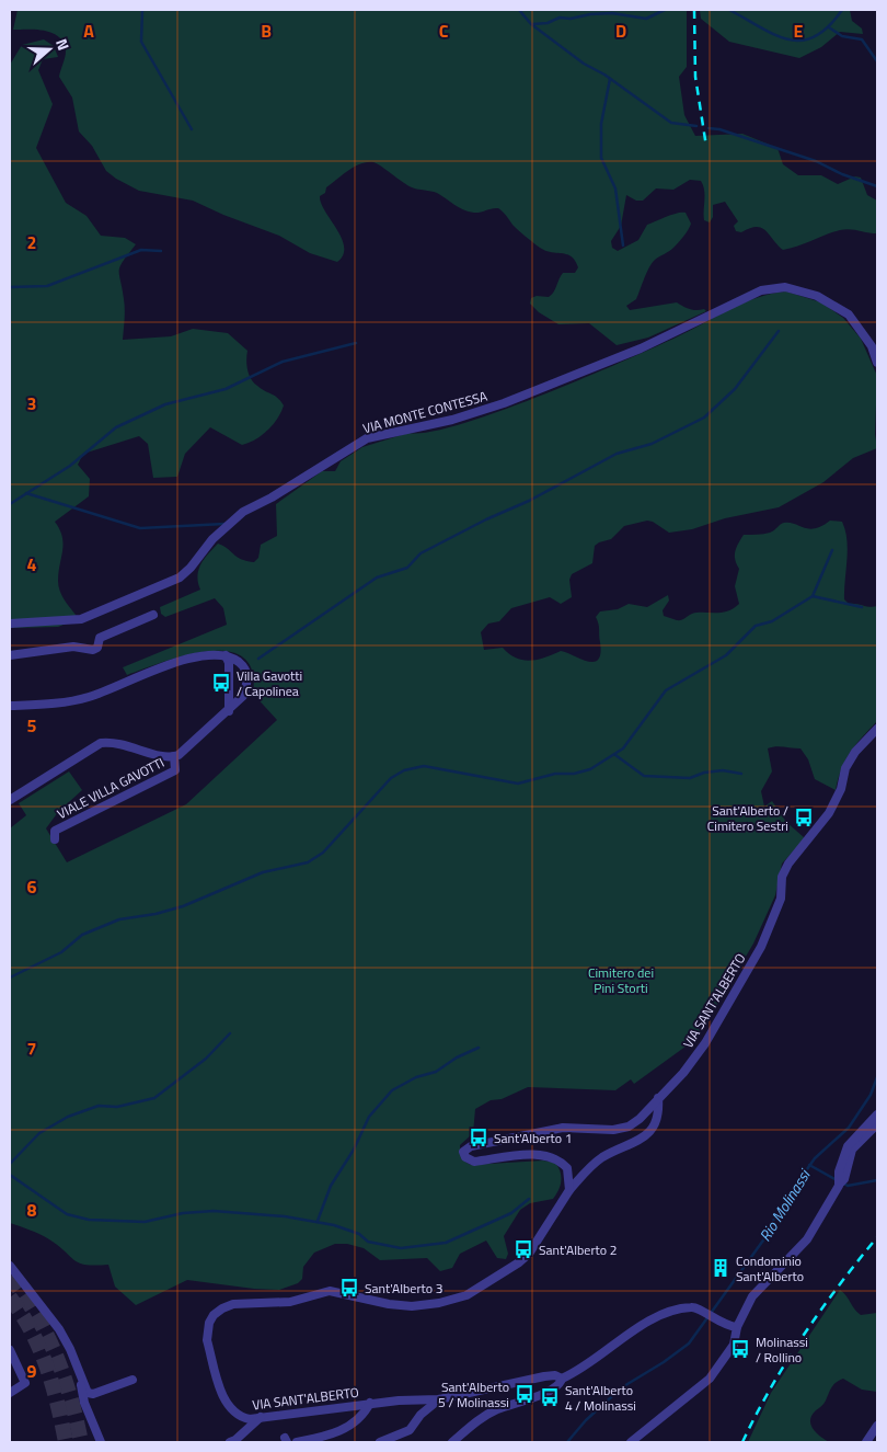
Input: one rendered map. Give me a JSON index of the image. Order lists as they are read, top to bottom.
{
  "streets": {
    "street": ["VIA MONTE CONTESSA", "VIALE VILLA GAVOTTI", "VIA SANT'ALBERTO"]
  },
  "water": ["Rio Molinassi"],
  "parks": ["Cimitero dei Pini Storti"],
  "places": {
    "bus stop": [
      "Villa Gavotti / Capolinea",
      "Sant'Alberto / Cimitero Sestri",
      "Sant'Alberto 1",
      "Sant'Alberto 2",
      "Sant'Alberto 3",
      "Molinassi / Rollino",
      "Sant'Alberto 5 / Molinassi",
      "Sant'Alberto 4 / Molinassi"
    ],
    "building": ["Condominio Sant'Alberto"]
  },
  "north": "right",
  "grid": {
    "columns": [
      "A",
      "B",
      "C",
      "D",
      "E"
    ],
    "rows": [
      "2",
      "3",
      "4",
      "5",
      "6",
      "7",
      "8",
      "9"
    ]
  }
}
